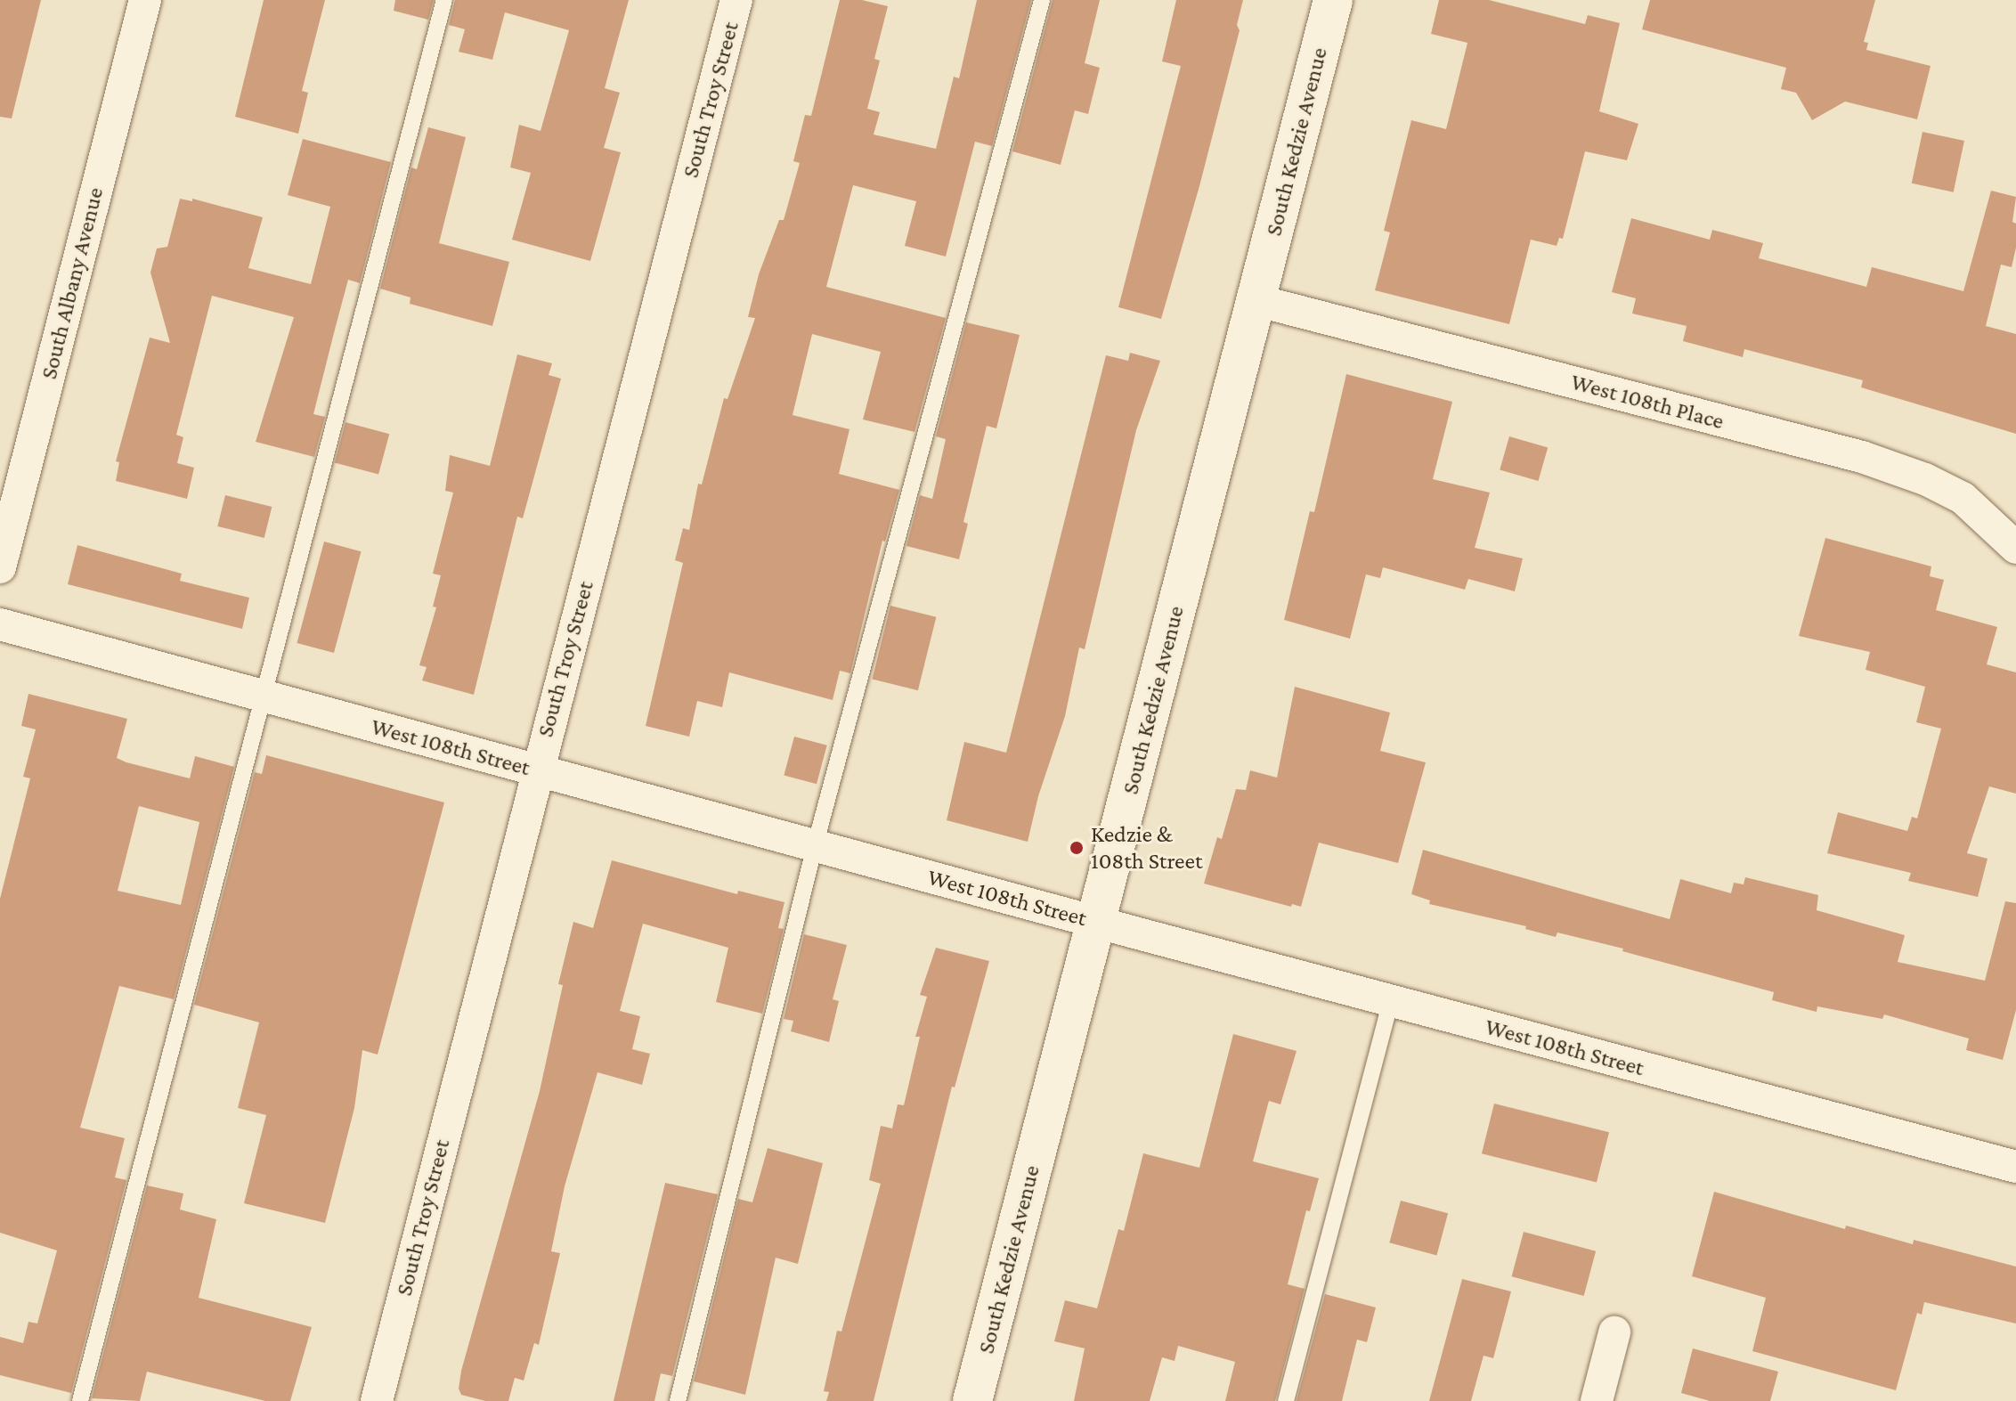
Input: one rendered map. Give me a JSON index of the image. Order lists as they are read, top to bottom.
{
  "streets": {
    "main road": ["South Kedzie Avenue"],
    "street": [
      "South Troy Street",
      "South Albany Avenue",
      "West 108th Place",
      "West 108th Street"
    ]
  },
  "crossings": [
    ["South Troy Street", "West 108th Street"],
    ["South Kedzie Avenue", "West 108th Place"],
    ["South Kedzie Avenue", "West 108th Street"]
  ],
  "places": ["Kedzie & 108th Street"]
}
